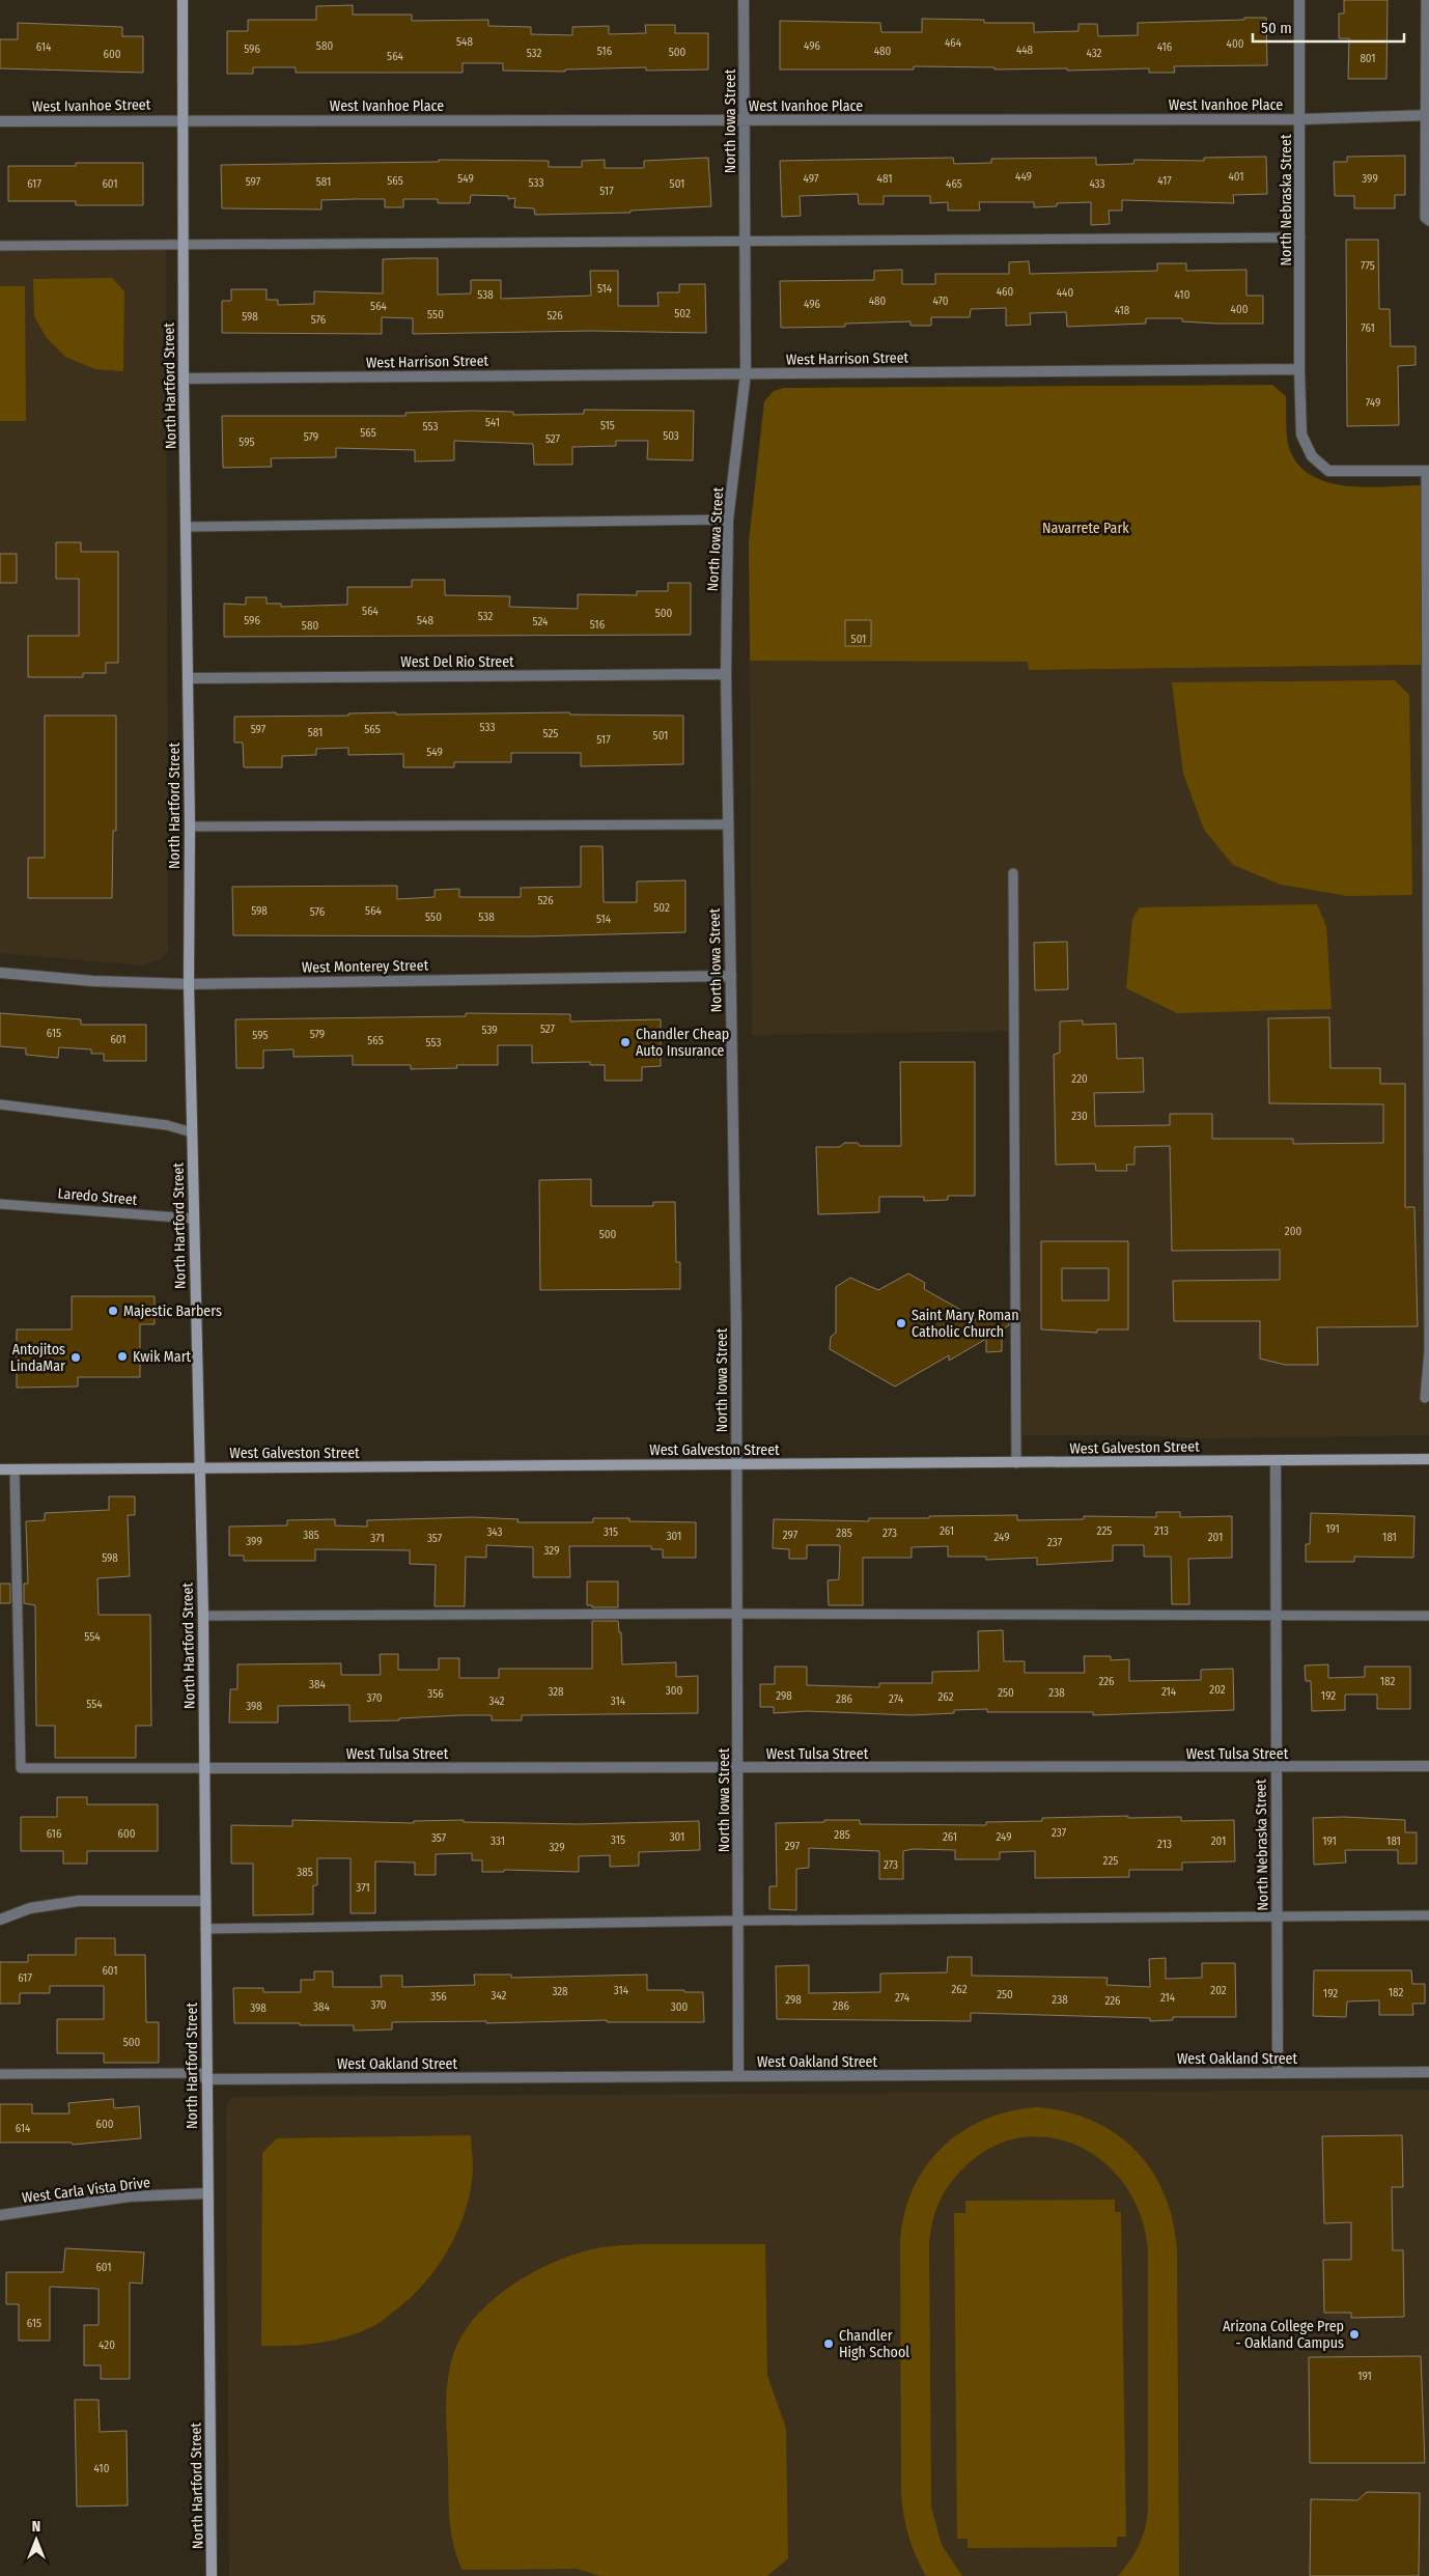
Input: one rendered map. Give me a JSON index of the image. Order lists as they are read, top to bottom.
{
  "streets": {
    "street": [
      "West Ivanhoe Place",
      "West Ivanhoe Street",
      "North Iowa Street",
      "North Nebraska Street",
      "West Harrison Street",
      "North Hartford Street",
      "West Del Rio Street",
      "West Monterey Street",
      "West Galveston Street",
      "West Tulsa Street",
      "West Oakland Street",
      "West Carla Vista Drive"
    ],
    "lane": ["Laredo Street"]
  },
  "crossings": [
    ["West Ivanhoe Place", "West Ivanhoe Street"],
    ["West Ivanhoe Place", "North Iowa Street"],
    ["West Ivanhoe Place", "North Nebraska Street"],
    ["West Ivanhoe Place", "North Hartford Street"],
    ["West Ivanhoe Street", "North Hartford Street"],
    ["North Iowa Street", "West Harrison Street"],
    ["North Iowa Street", "West Del Rio Street"],
    ["North Iowa Street", "West Monterey Street"],
    ["North Iowa Street", "West Galveston Street"],
    ["North Iowa Street", "West Tulsa Street"],
    ["North Iowa Street", "West Oakland Street"],
    ["North Nebraska Street", "West Harrison Street"],
    ["North Nebraska Street", "West Galveston Street"],
    ["North Nebraska Street", "West Tulsa Street"],
    ["North Nebraska Street", "West Oakland Street"],
    ["West Harrison Street", "North Hartford Street"],
    ["North Hartford Street", "West Del Rio Street"],
    ["North Hartford Street", "West Monterey Street"],
    ["North Hartford Street", "Laredo Street"],
    ["North Hartford Street", "West Galveston Street"],
    ["North Hartford Street", "West Tulsa Street"],
    ["North Hartford Street", "West Oakland Street"],
    ["North Hartford Street", "West Carla Vista Drive"]
  ],
  "parks": ["Navarrete Park"],
  "places": [
    "Chandler Cheap Auto Insurance",
    "Majestic Barbers",
    "Saint Mary Roman Catholic Church",
    "Kwik Mart",
    "Antojitos LindaMar",
    "Arizona College Prep - Oakland Campus",
    "Chandler High School"
  ],
  "house_numbers": [
    "548",
    "464",
    "400",
    "580",
    "496",
    "614",
    "416",
    "596",
    "448",
    "516",
    "480",
    "500",
    "532",
    "432",
    "600",
    "564",
    "801",
    "449",
    "401",
    "549",
    "497",
    "481",
    "399",
    "565",
    "417",
    "597",
    "581",
    "533",
    "617",
    "601",
    "501",
    "465",
    "433",
    "517",
    "775",
    "514",
    "460",
    "440",
    "538",
    "410",
    "480",
    "470",
    "496",
    "564",
    "400",
    "418",
    "502",
    "550",
    "526",
    "598",
    "576",
    "761",
    "749",
    "541",
    "515",
    "553",
    "565",
    "503",
    "579",
    "527",
    "595",
    "564",
    "500",
    "532",
    "596",
    "548",
    "524",
    "516",
    "580",
    "501",
    "533",
    "597",
    "565",
    "581",
    "525",
    "501",
    "517",
    "549",
    "526",
    "502",
    "598",
    "564",
    "576",
    "550",
    "538",
    "514",
    "527",
    "539",
    "615",
    "579",
    "595",
    "601",
    "565",
    "553",
    "220",
    "230",
    "200",
    "500",
    "191",
    "261",
    "225",
    "213",
    "343",
    "315",
    "285",
    "273",
    "385",
    "297",
    "301",
    "249",
    "201",
    "181",
    "371",
    "357",
    "399",
    "237",
    "329",
    "598",
    "554",
    "226",
    "182",
    "384",
    "202",
    "300",
    "328",
    "214",
    "250",
    "238",
    "356",
    "298",
    "192",
    "262",
    "370",
    "286",
    "274",
    "342",
    "314",
    "554",
    "398",
    "237",
    "616",
    "600",
    "285",
    "301",
    "261",
    "249",
    "357",
    "315",
    "331",
    "201",
    "191",
    "181",
    "213",
    "297",
    "329",
    "225",
    "273",
    "385",
    "371",
    "601",
    "617",
    "262",
    "314",
    "202",
    "328",
    "182",
    "192",
    "250",
    "342",
    "356",
    "274",
    "214",
    "298",
    "238",
    "226",
    "370",
    "286",
    "384",
    "300",
    "398",
    "500",
    "600",
    "614",
    "601",
    "615",
    "420",
    "191",
    "410"
  ],
  "scale_bar": "50 m",
  "north": "top"
}
